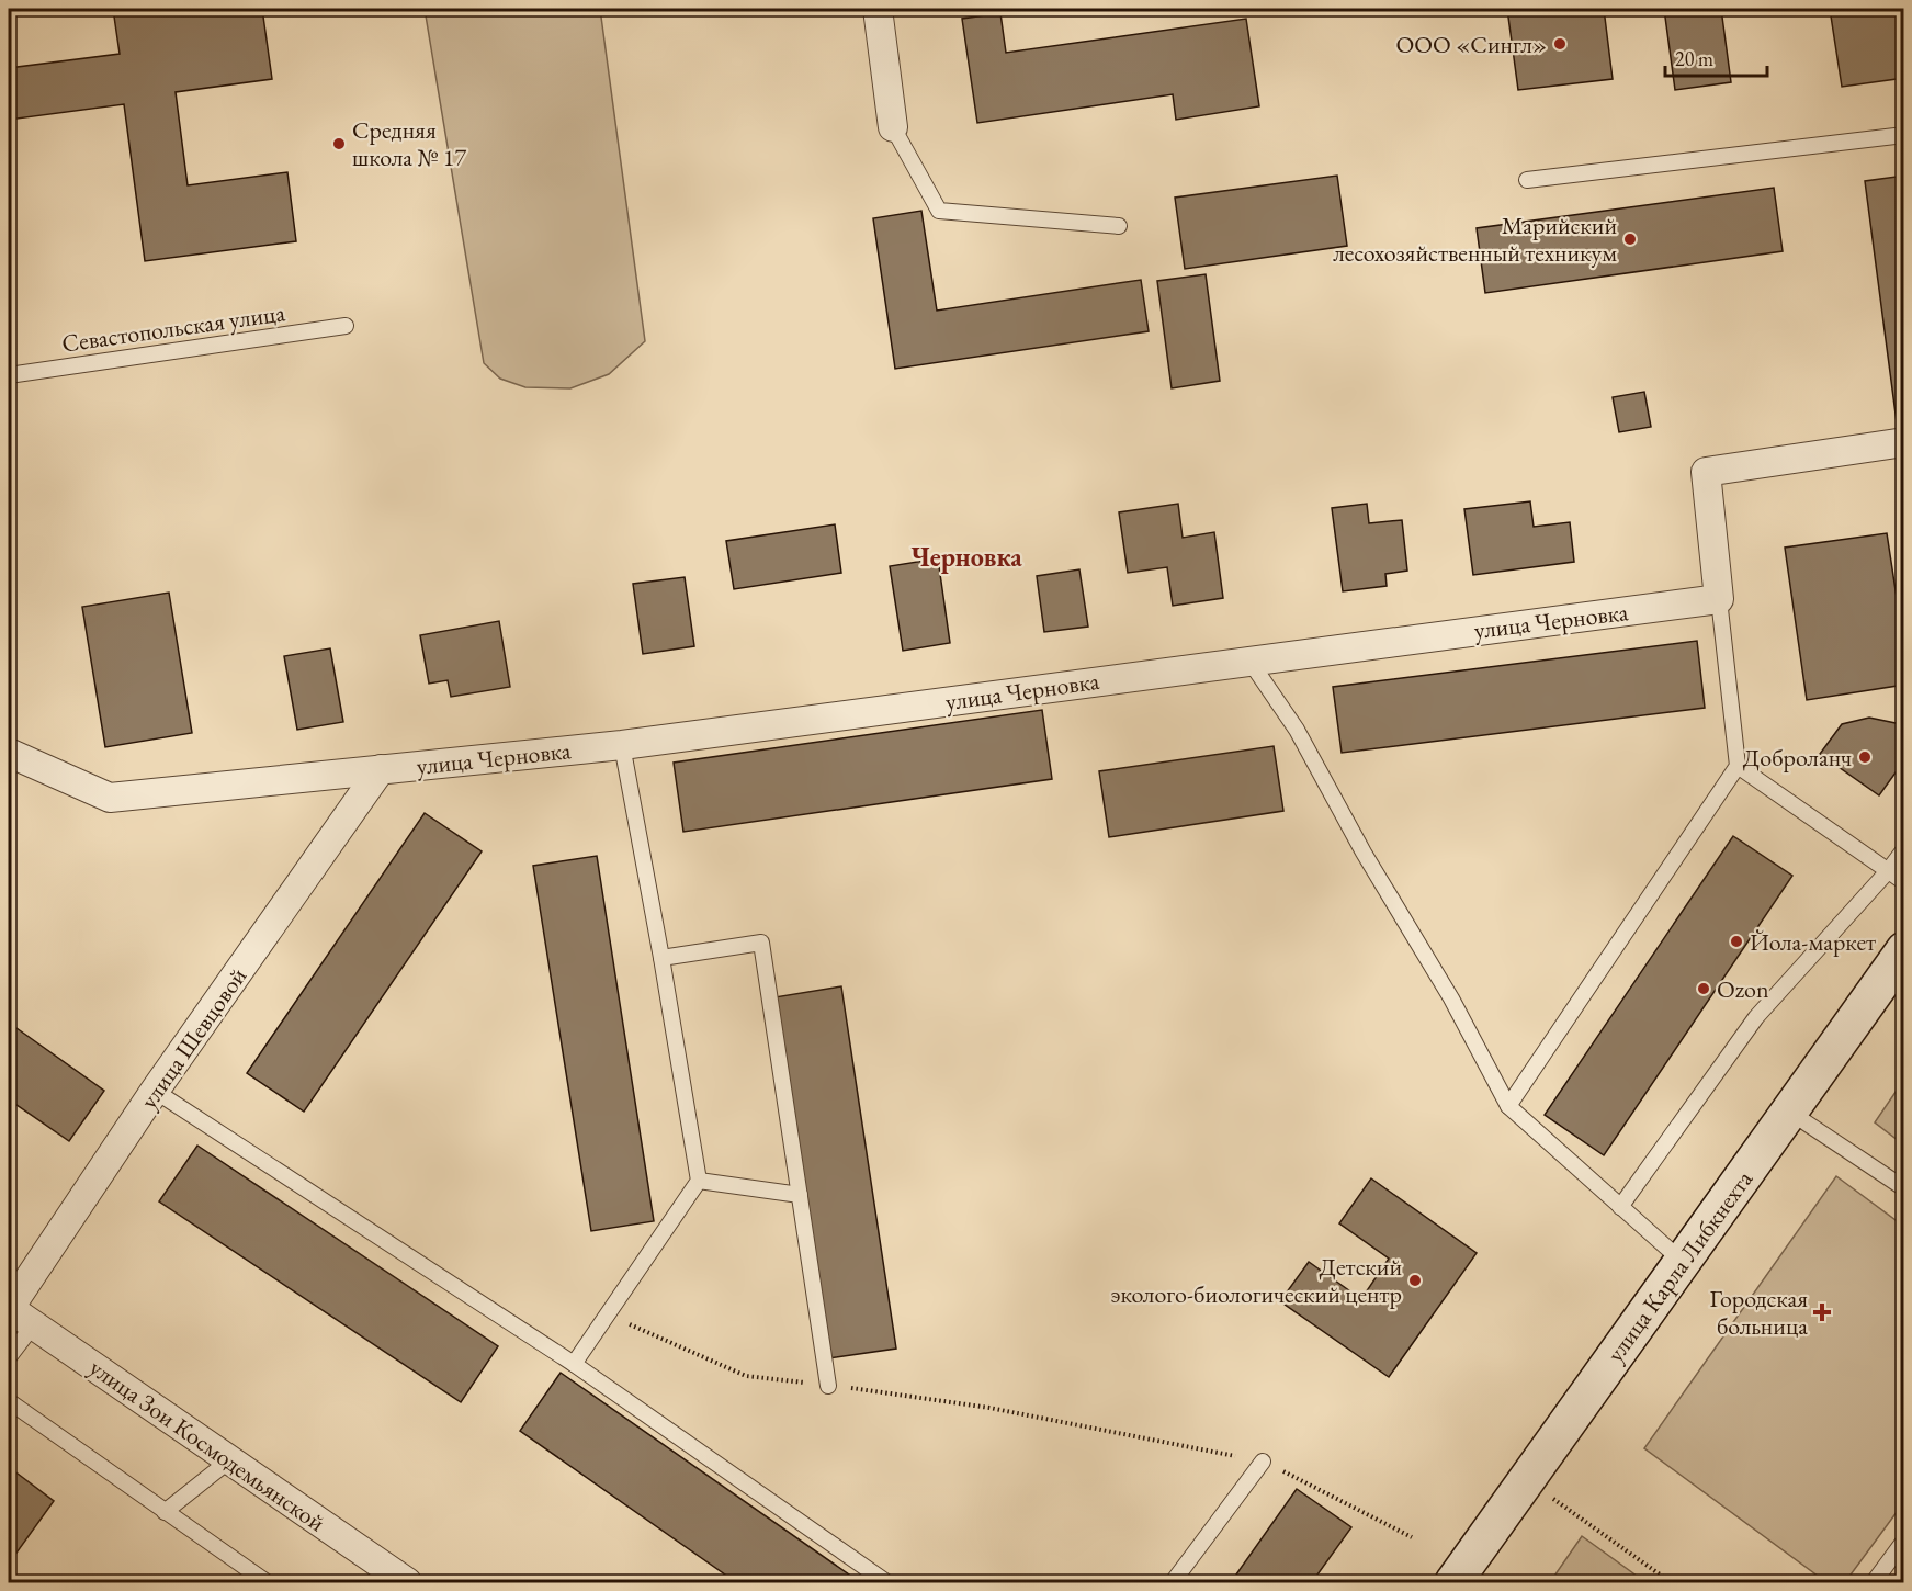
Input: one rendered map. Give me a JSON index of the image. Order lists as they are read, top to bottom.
{
  "streets": {
    "main road": ["улица Карла Либкнехта"],
    "street": ["улица Черновка", "улица Шевцовой", "улица Зои Космодемьянской"],
    "lane": ["Севастопольская улица"]
  },
  "crossings": [
    ["улица Черновка", "улица Шевцовой"],
    ["улица Шевцовой", "улица Зои Космодемьянской"]
  ],
  "districts": ["Черновка"],
  "places": {
    "other": [
      "ООО «Сингл»",
      "Средняя школа № 17",
      "Марийский лесохозяйственный техникум",
      "Доброланч",
      "Йола-маркет",
      "Ozon",
      "Детский эколого-биологический центр"
    ],
    "health": ["Городская больница"]
  },
  "scale_bar": "20 m"
}
